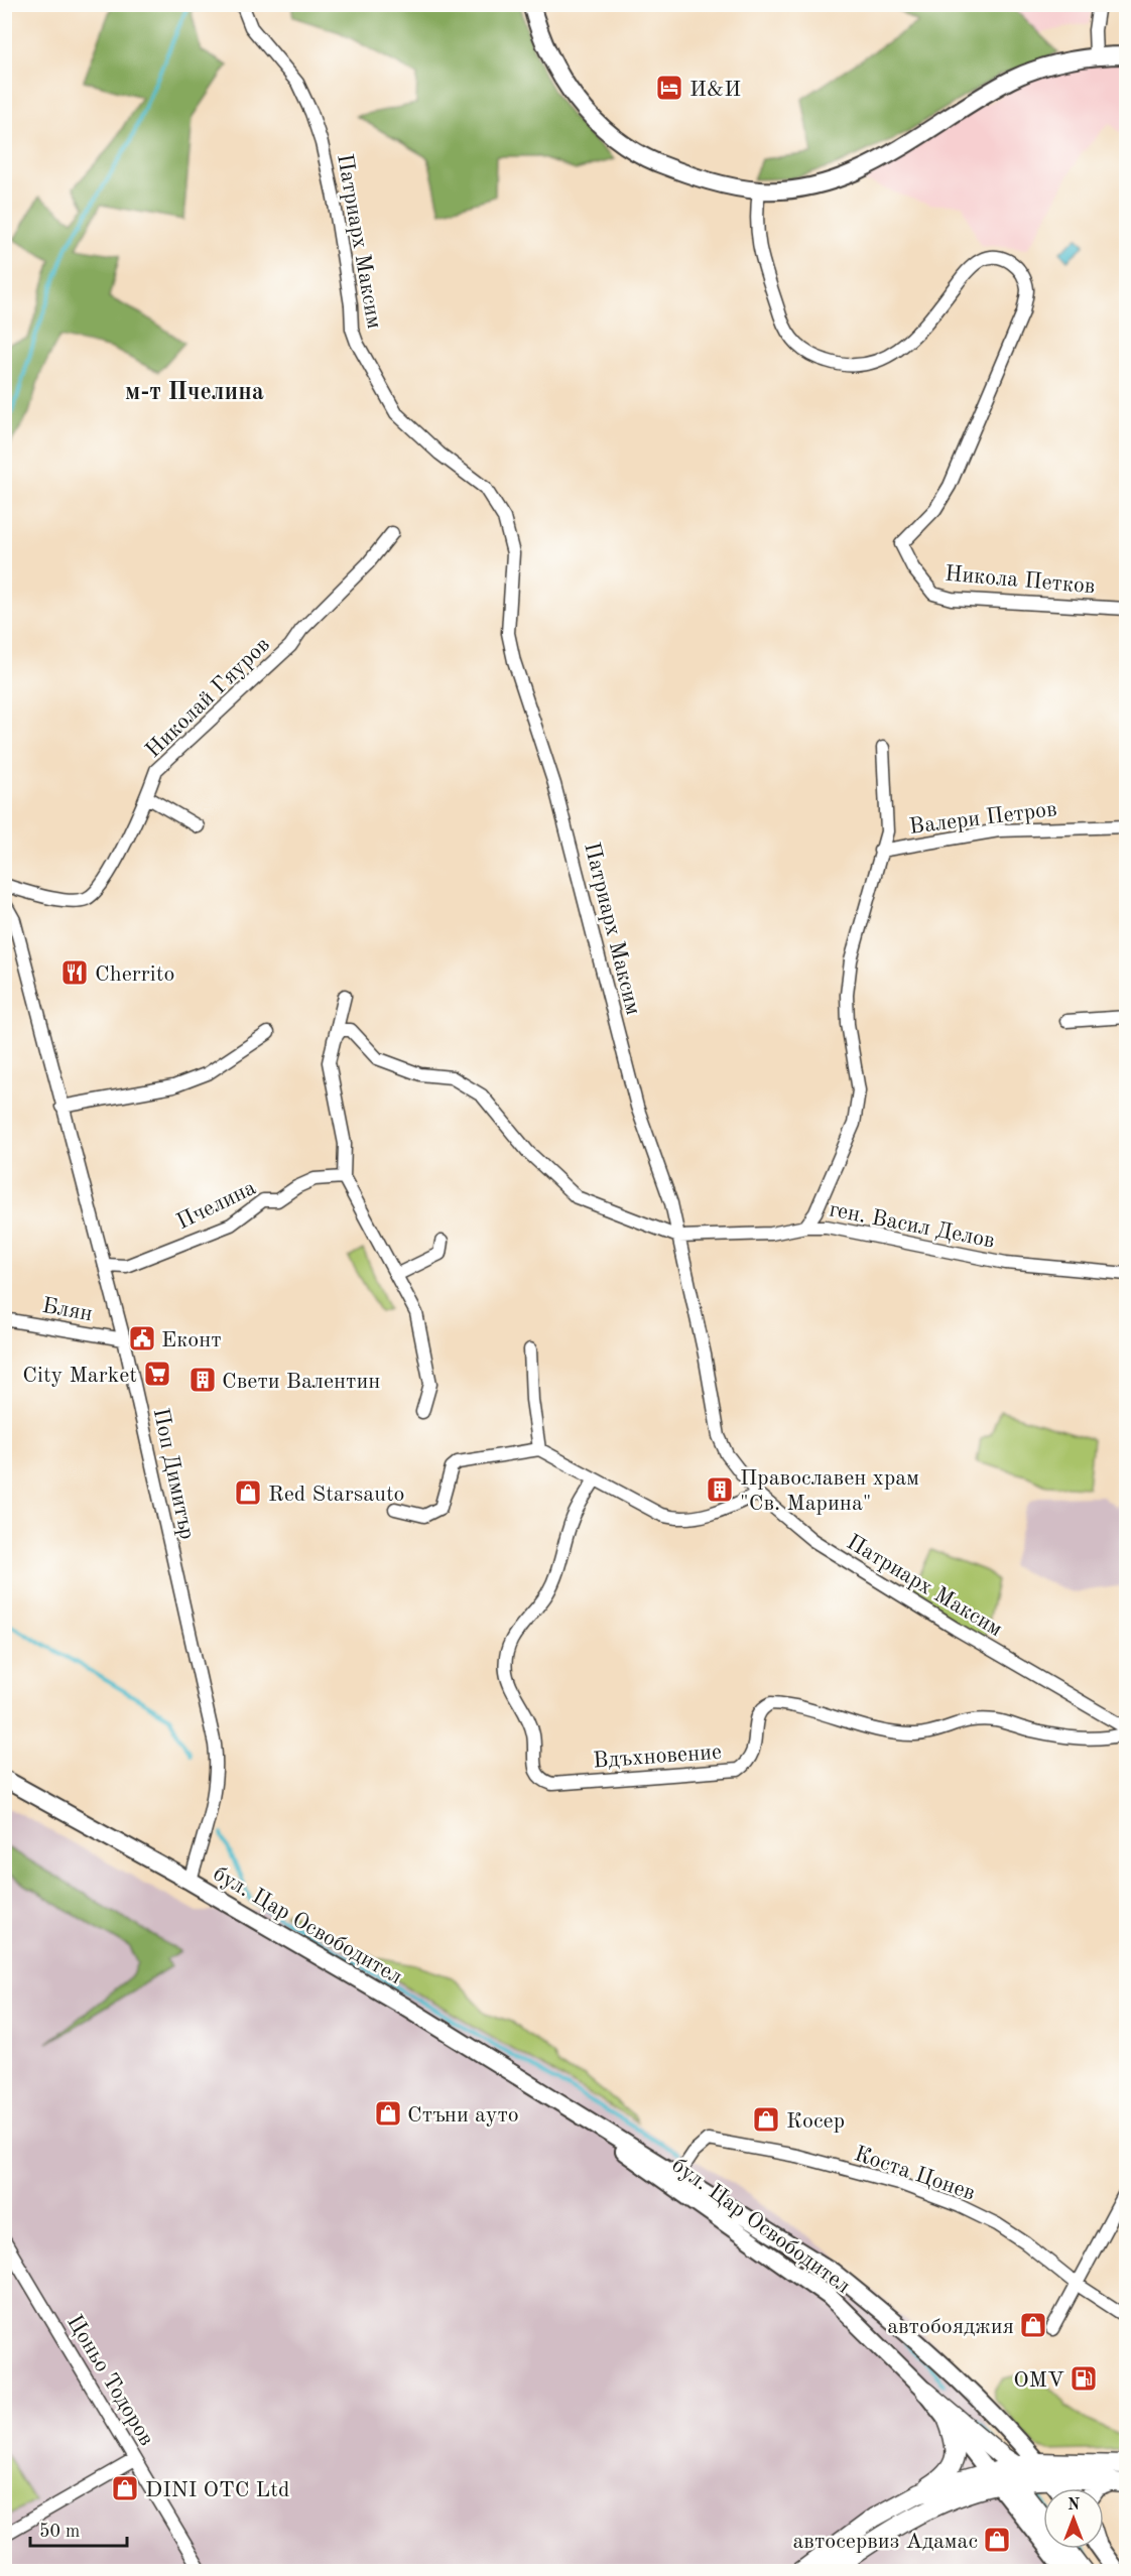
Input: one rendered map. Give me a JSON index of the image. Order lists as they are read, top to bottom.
{
  "streets": {
    "main road": ["бул. Цар Освободител"],
    "street": [
      "Патриарх Максим",
      "Никола Петков",
      "Николай Гяуров",
      "Валери Петров",
      "Пчелина",
      "ген. Васил Делов",
      "Блян",
      "Поп Димитър",
      "Вдъхновение",
      "Коста Цонев",
      "Цоньо Тодоров"
    ]
  },
  "crossings": [
    ["Патриарх Максим", "ген. Васил Делов"],
    ["Пчелина", "Поп Димитър"],
    ["Блян", "Поп Димитър"],
    ["Поп Димитър", "бул. Цар Освободител"],
    ["бул. Цар Освободител", "Коста Цонев"]
  ],
  "districts": ["м-т Пчелина"],
  "places": {
    "hotel": ["И&И"],
    "restaurant": ["Cherrito"],
    "public building": ["Еконт"],
    "supermarket": ["City Market"],
    "building": ["Свети Валентин", "Православен храм \"Св. Марина\""],
    "shop": [
      "Red Starsauto",
      "Стъни ауто",
      "Косер",
      "автобояджия",
      "DINI OTC Ltd",
      "автосервиз Адамас"
    ],
    "fuel station": ["OMV"]
  },
  "scale_bar": "50 m",
  "north": "top"
}
